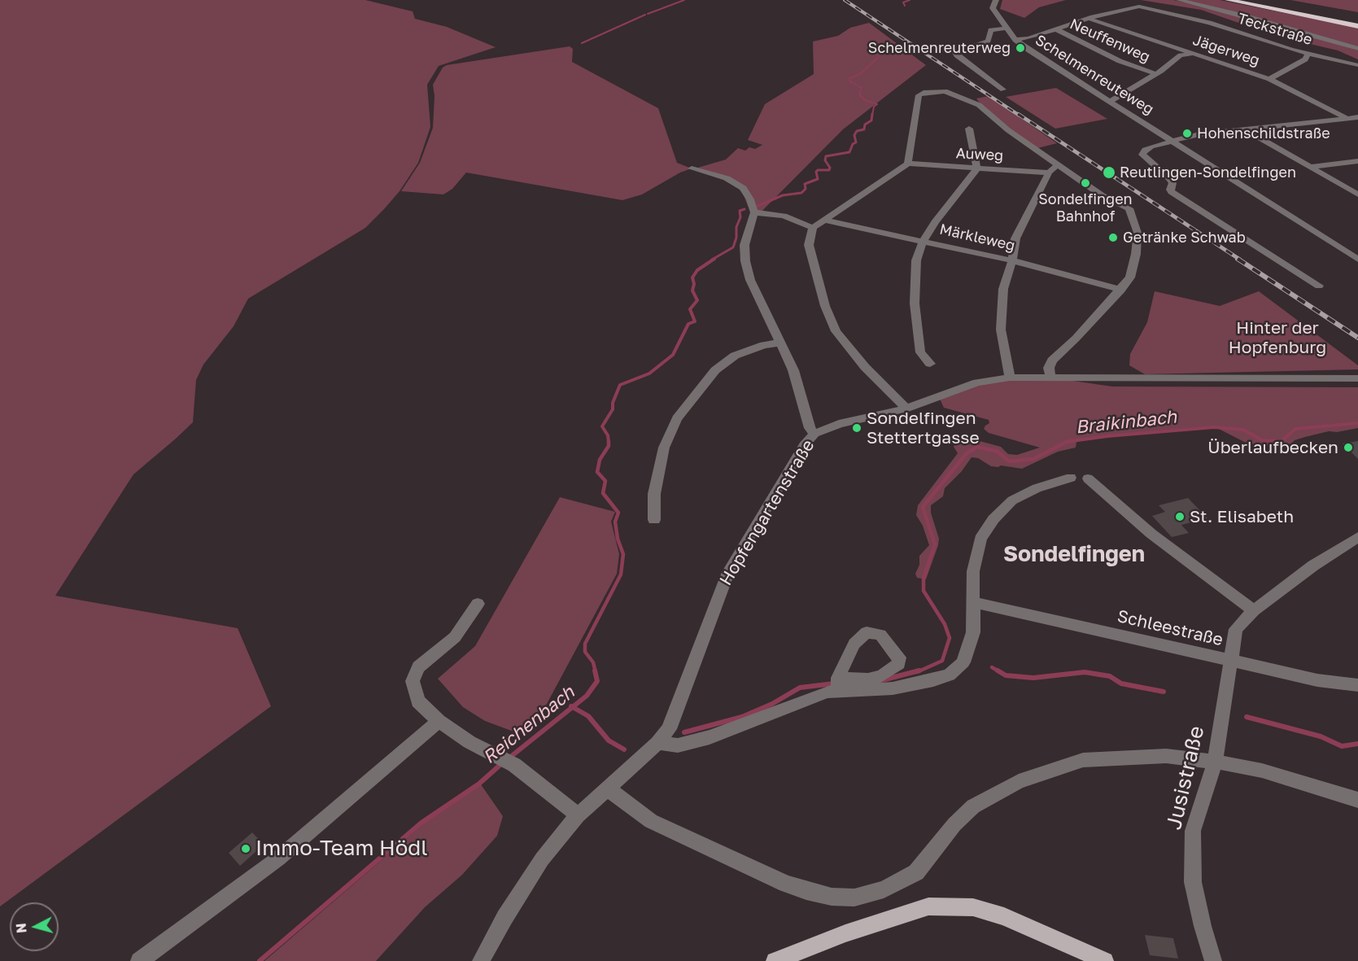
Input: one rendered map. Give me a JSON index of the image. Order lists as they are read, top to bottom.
{
  "streets": {
    "street": [
      "Teckstraße",
      "Neuffenweg",
      "Jägerweg",
      "Schelmenreuteweg",
      "Auweg",
      "Märkleweg",
      "Hopfengartenstraße",
      "Schleestraße",
      "Jusistraße"
    ]
  },
  "crossings": [
    ["Teckstraße", "Neuffenweg"],
    ["Teckstraße", "Jägerweg"],
    ["Teckstraße", "Schelmenreuteweg"],
    ["Schleestraße", "Jusistraße"]
  ],
  "districts": ["Sondelfingen"],
  "water": ["Braikinbach", "Reichenbach"],
  "parks": ["Hinter der Hopfenburg"],
  "places": [
    "Schelmenreuterweg",
    "Hohenschildstraße",
    "Reutlingen-Sondelfingen",
    "Sondelfingen Bahnhof",
    "Getränke Schwab",
    "Sondelfingen Stettertgasse",
    "Überlaufbecken",
    "St. Elisabeth",
    "Immo-Team Hödl"
  ],
  "north": "left"
}
